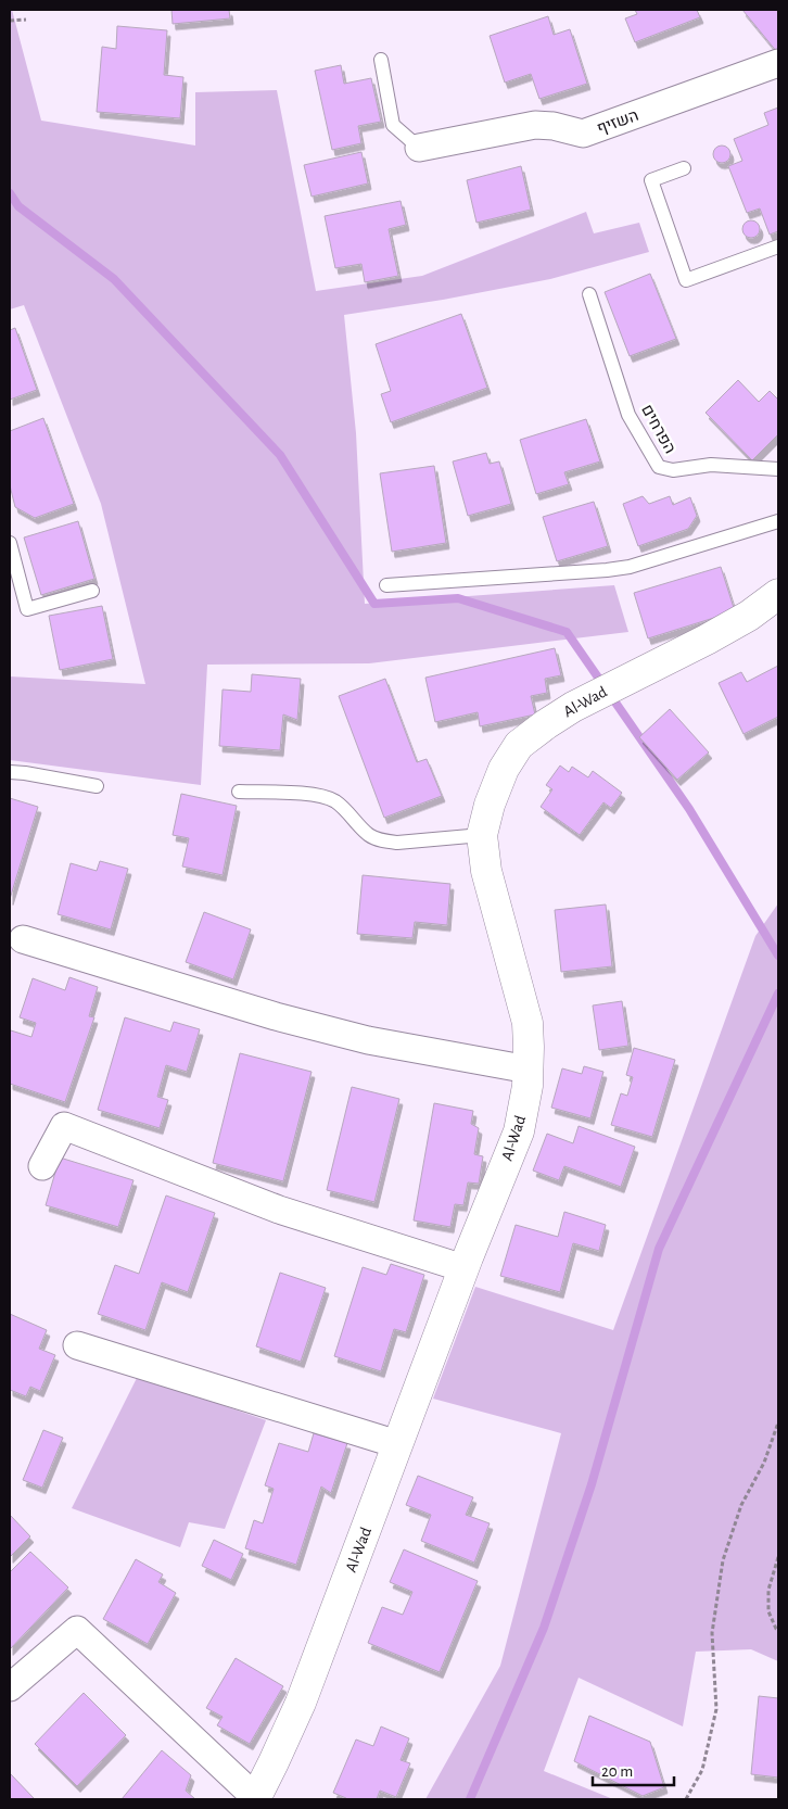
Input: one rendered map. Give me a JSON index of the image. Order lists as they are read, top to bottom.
{
  "streets": {
    "street": ["השזיף", "Al-Wad"],
    "lane": ["הפרחים"]
  },
  "scale_bar": "20 m"
}
